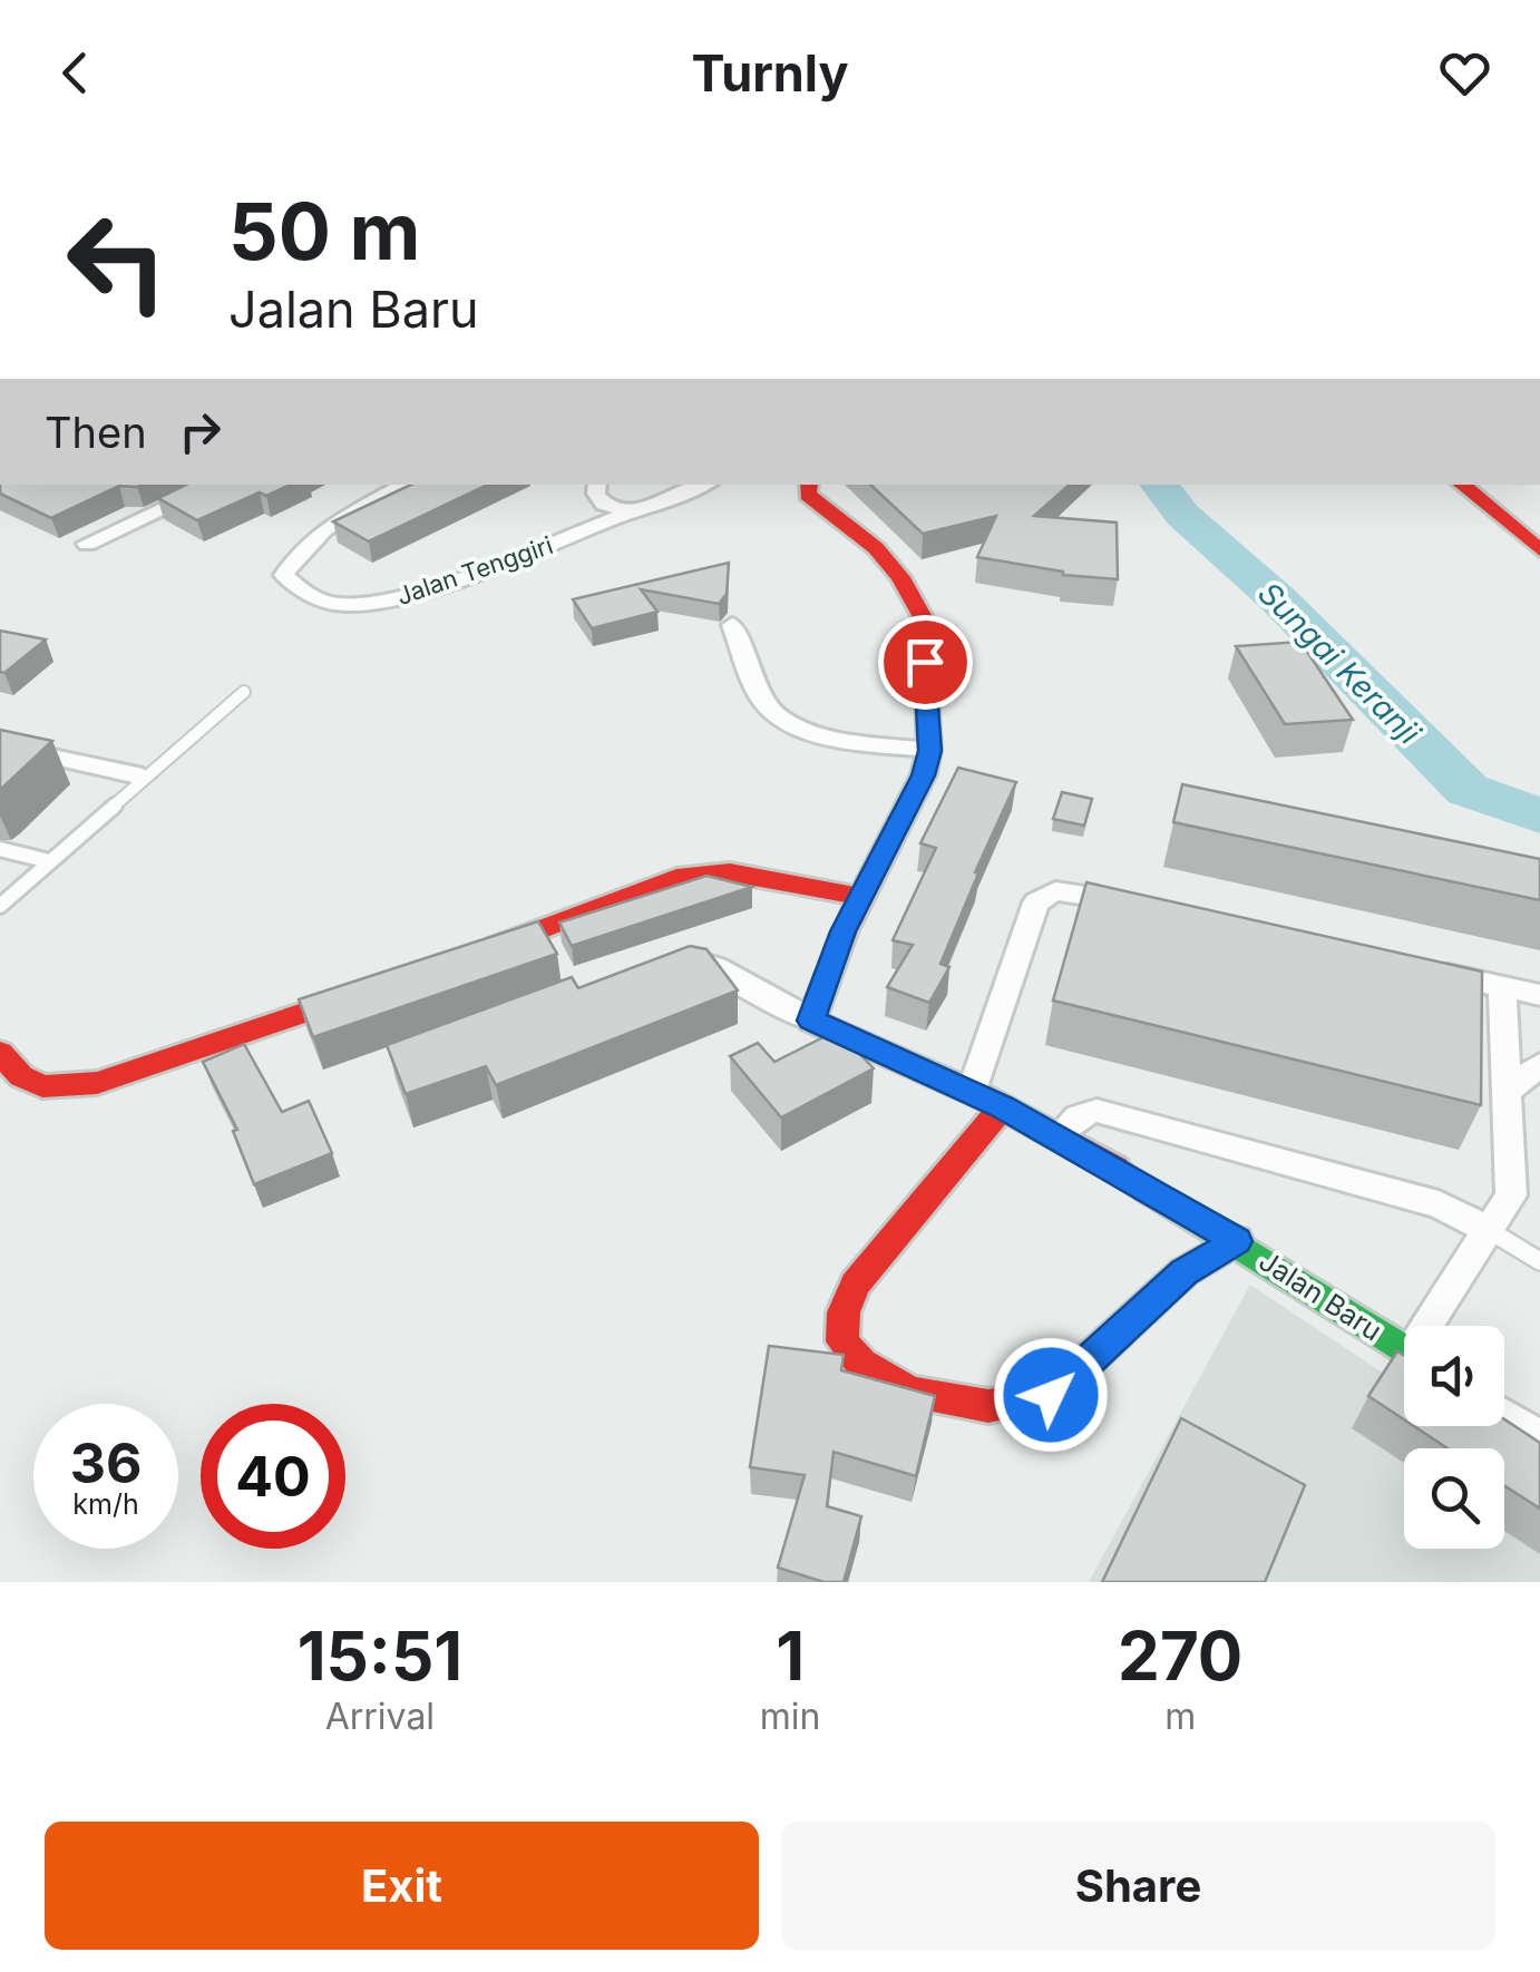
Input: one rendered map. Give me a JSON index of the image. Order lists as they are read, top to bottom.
{
  "streets": {
    "main road": ["Jalan Baru"],
    "street": ["Jalan Tenggiri"]
  },
  "water": ["Sungai Keranji"],
  "page": {
    "header": "Turnly",
    "turn": ["50 m", "Jalan Baru"],
    "then": "Then",
    "speed": "36 km/h",
    "limit": "40",
    "eta": [
      "15:51",
      "Arrival",
      "1",
      "min",
      "270",
      "m"
    ],
    "buttons": ["Exit", "Share"]
  }
}
